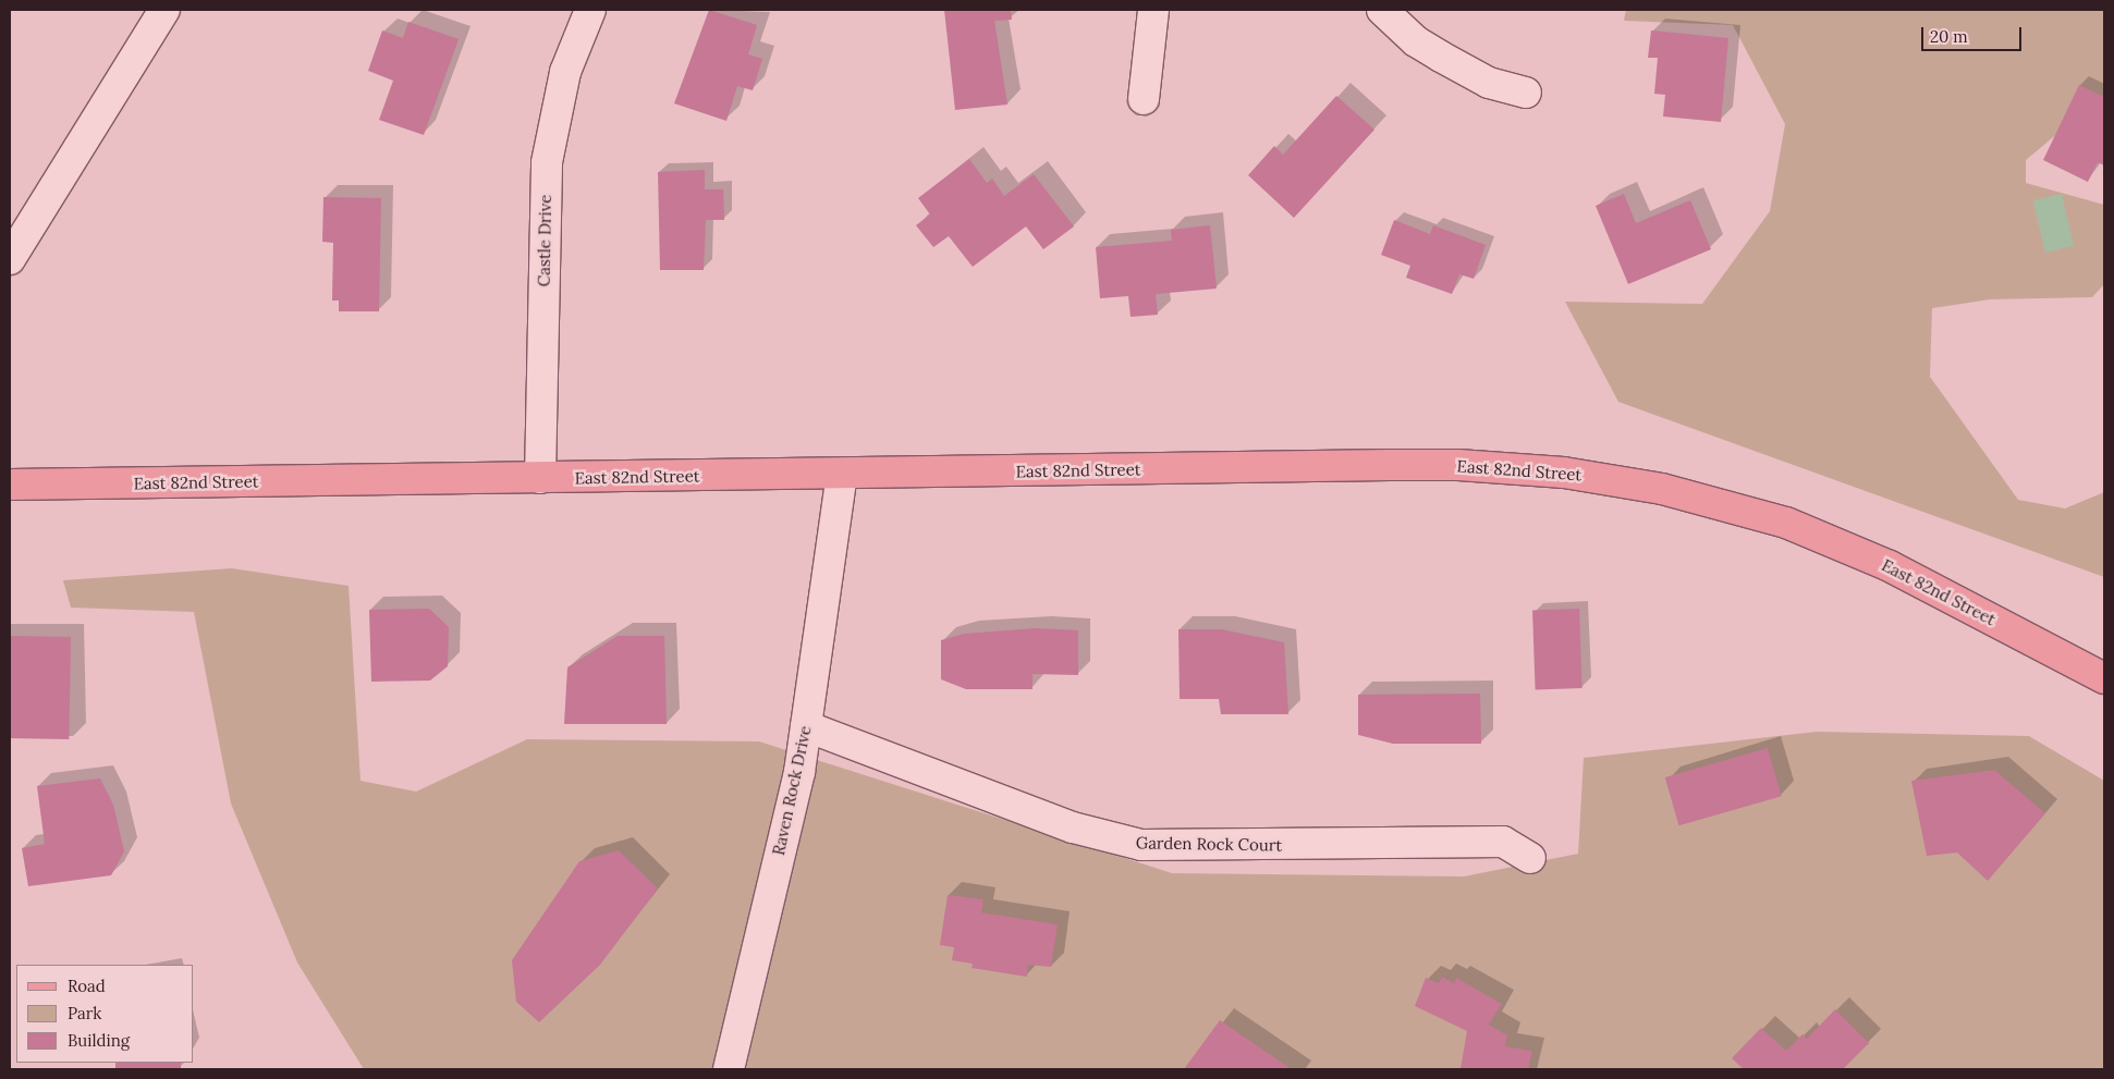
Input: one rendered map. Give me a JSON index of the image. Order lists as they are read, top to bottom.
{
  "streets": {
    "main road": ["East 82nd Street"],
    "street": ["Castle Drive", "Raven Rock Drive", "Garden Rock Court"]
  },
  "crossings": [
    ["Castle Drive", "East 82nd Street"],
    ["East 82nd Street", "Raven Rock Drive"],
    ["Raven Rock Drive", "Garden Rock Court"]
  ],
  "legend": ["Road", "Park", "Building"],
  "scale_bar": "20 m"
}
